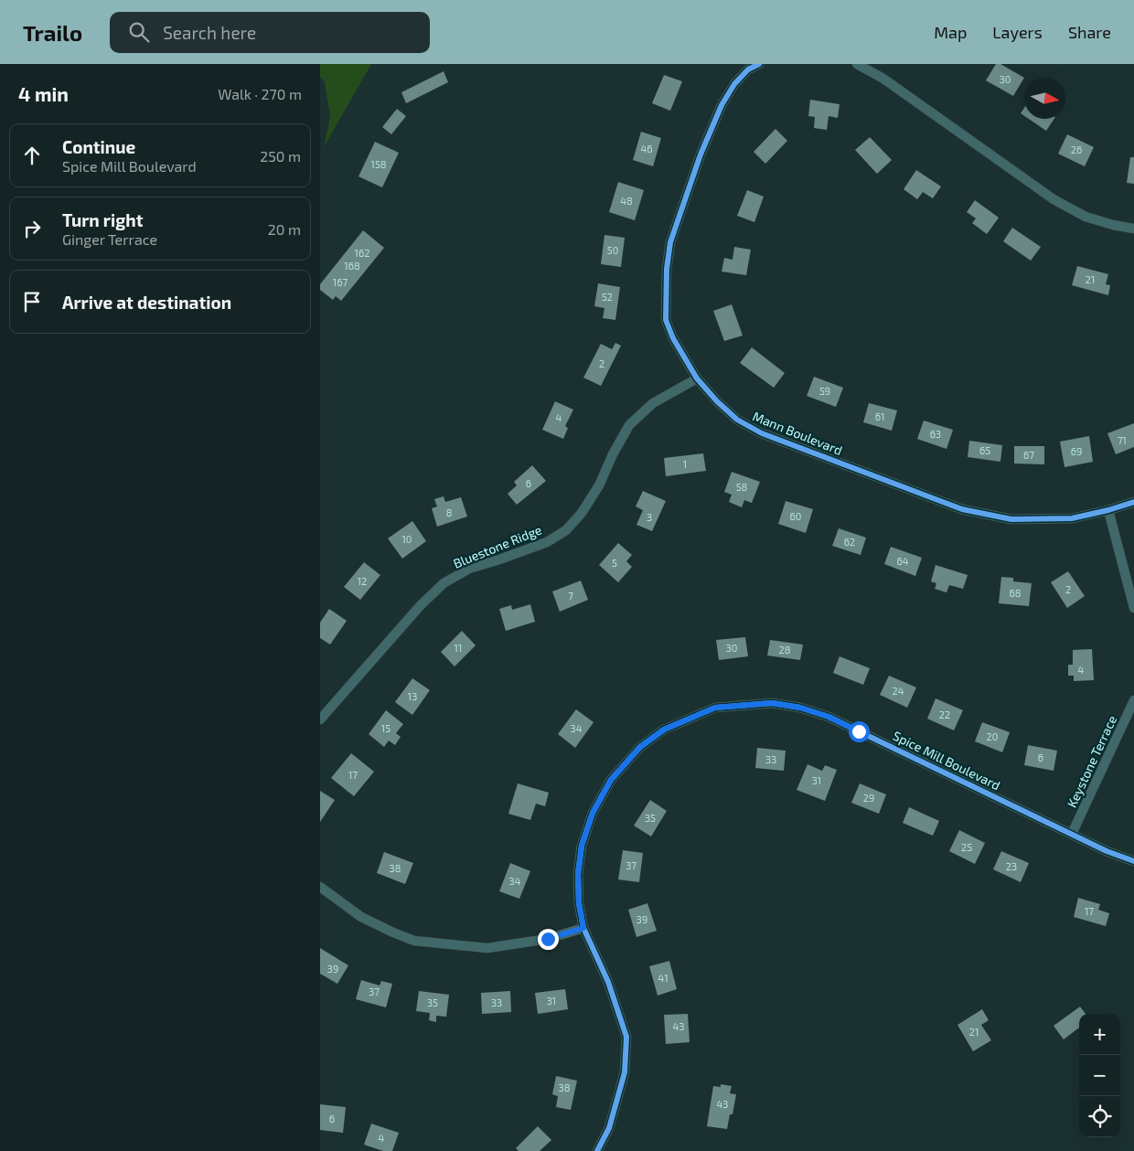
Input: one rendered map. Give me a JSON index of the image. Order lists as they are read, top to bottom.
{
  "streets": {
    "street": [
      "Mann Boulevard",
      "Bluestone Ridge",
      "Spice Mill Boulevard",
      "Keystone Terrace"
    ]
  },
  "crossings": [
    ["Mann Boulevard", "Bluestone Ridge"],
    ["Spice Mill Boulevard", "Keystone Terrace"]
  ],
  "house_numbers": [
    "30",
    "46",
    "26",
    "158",
    "48",
    "50",
    "162",
    "168",
    "21",
    "167",
    "52",
    "2",
    "59",
    "61",
    "4",
    "63",
    "71",
    "65",
    "69",
    "67",
    "1",
    "6",
    "58",
    "8",
    "60",
    "3",
    "10",
    "62",
    "64",
    "5",
    "12",
    "2",
    "68",
    "7",
    "11",
    "30",
    "28",
    "4",
    "24",
    "13",
    "22",
    "15",
    "34",
    "20",
    "6",
    "33",
    "17",
    "31",
    "29",
    "35",
    "25",
    "37",
    "23",
    "38",
    "34",
    "17",
    "39",
    "39",
    "41",
    "37",
    "31",
    "35",
    "33",
    "43",
    "21",
    "38",
    "43",
    "6",
    "4"
  ],
  "north": "right",
  "page": {
    "header": "Trailo",
    "search": "Search here",
    "nav": ["Map", "Layers", "Share"],
    "heading": ["4 min", "Walk · 270 m"],
    "list": [
      ["Continue", "Spice Mill Boulevard", "250 m"],
      ["Turn right", "Ginger Terrace", "20 m"],
      "Arrive at destination"
    ],
    "map_buttons": ["+", "−"]
  }
}
